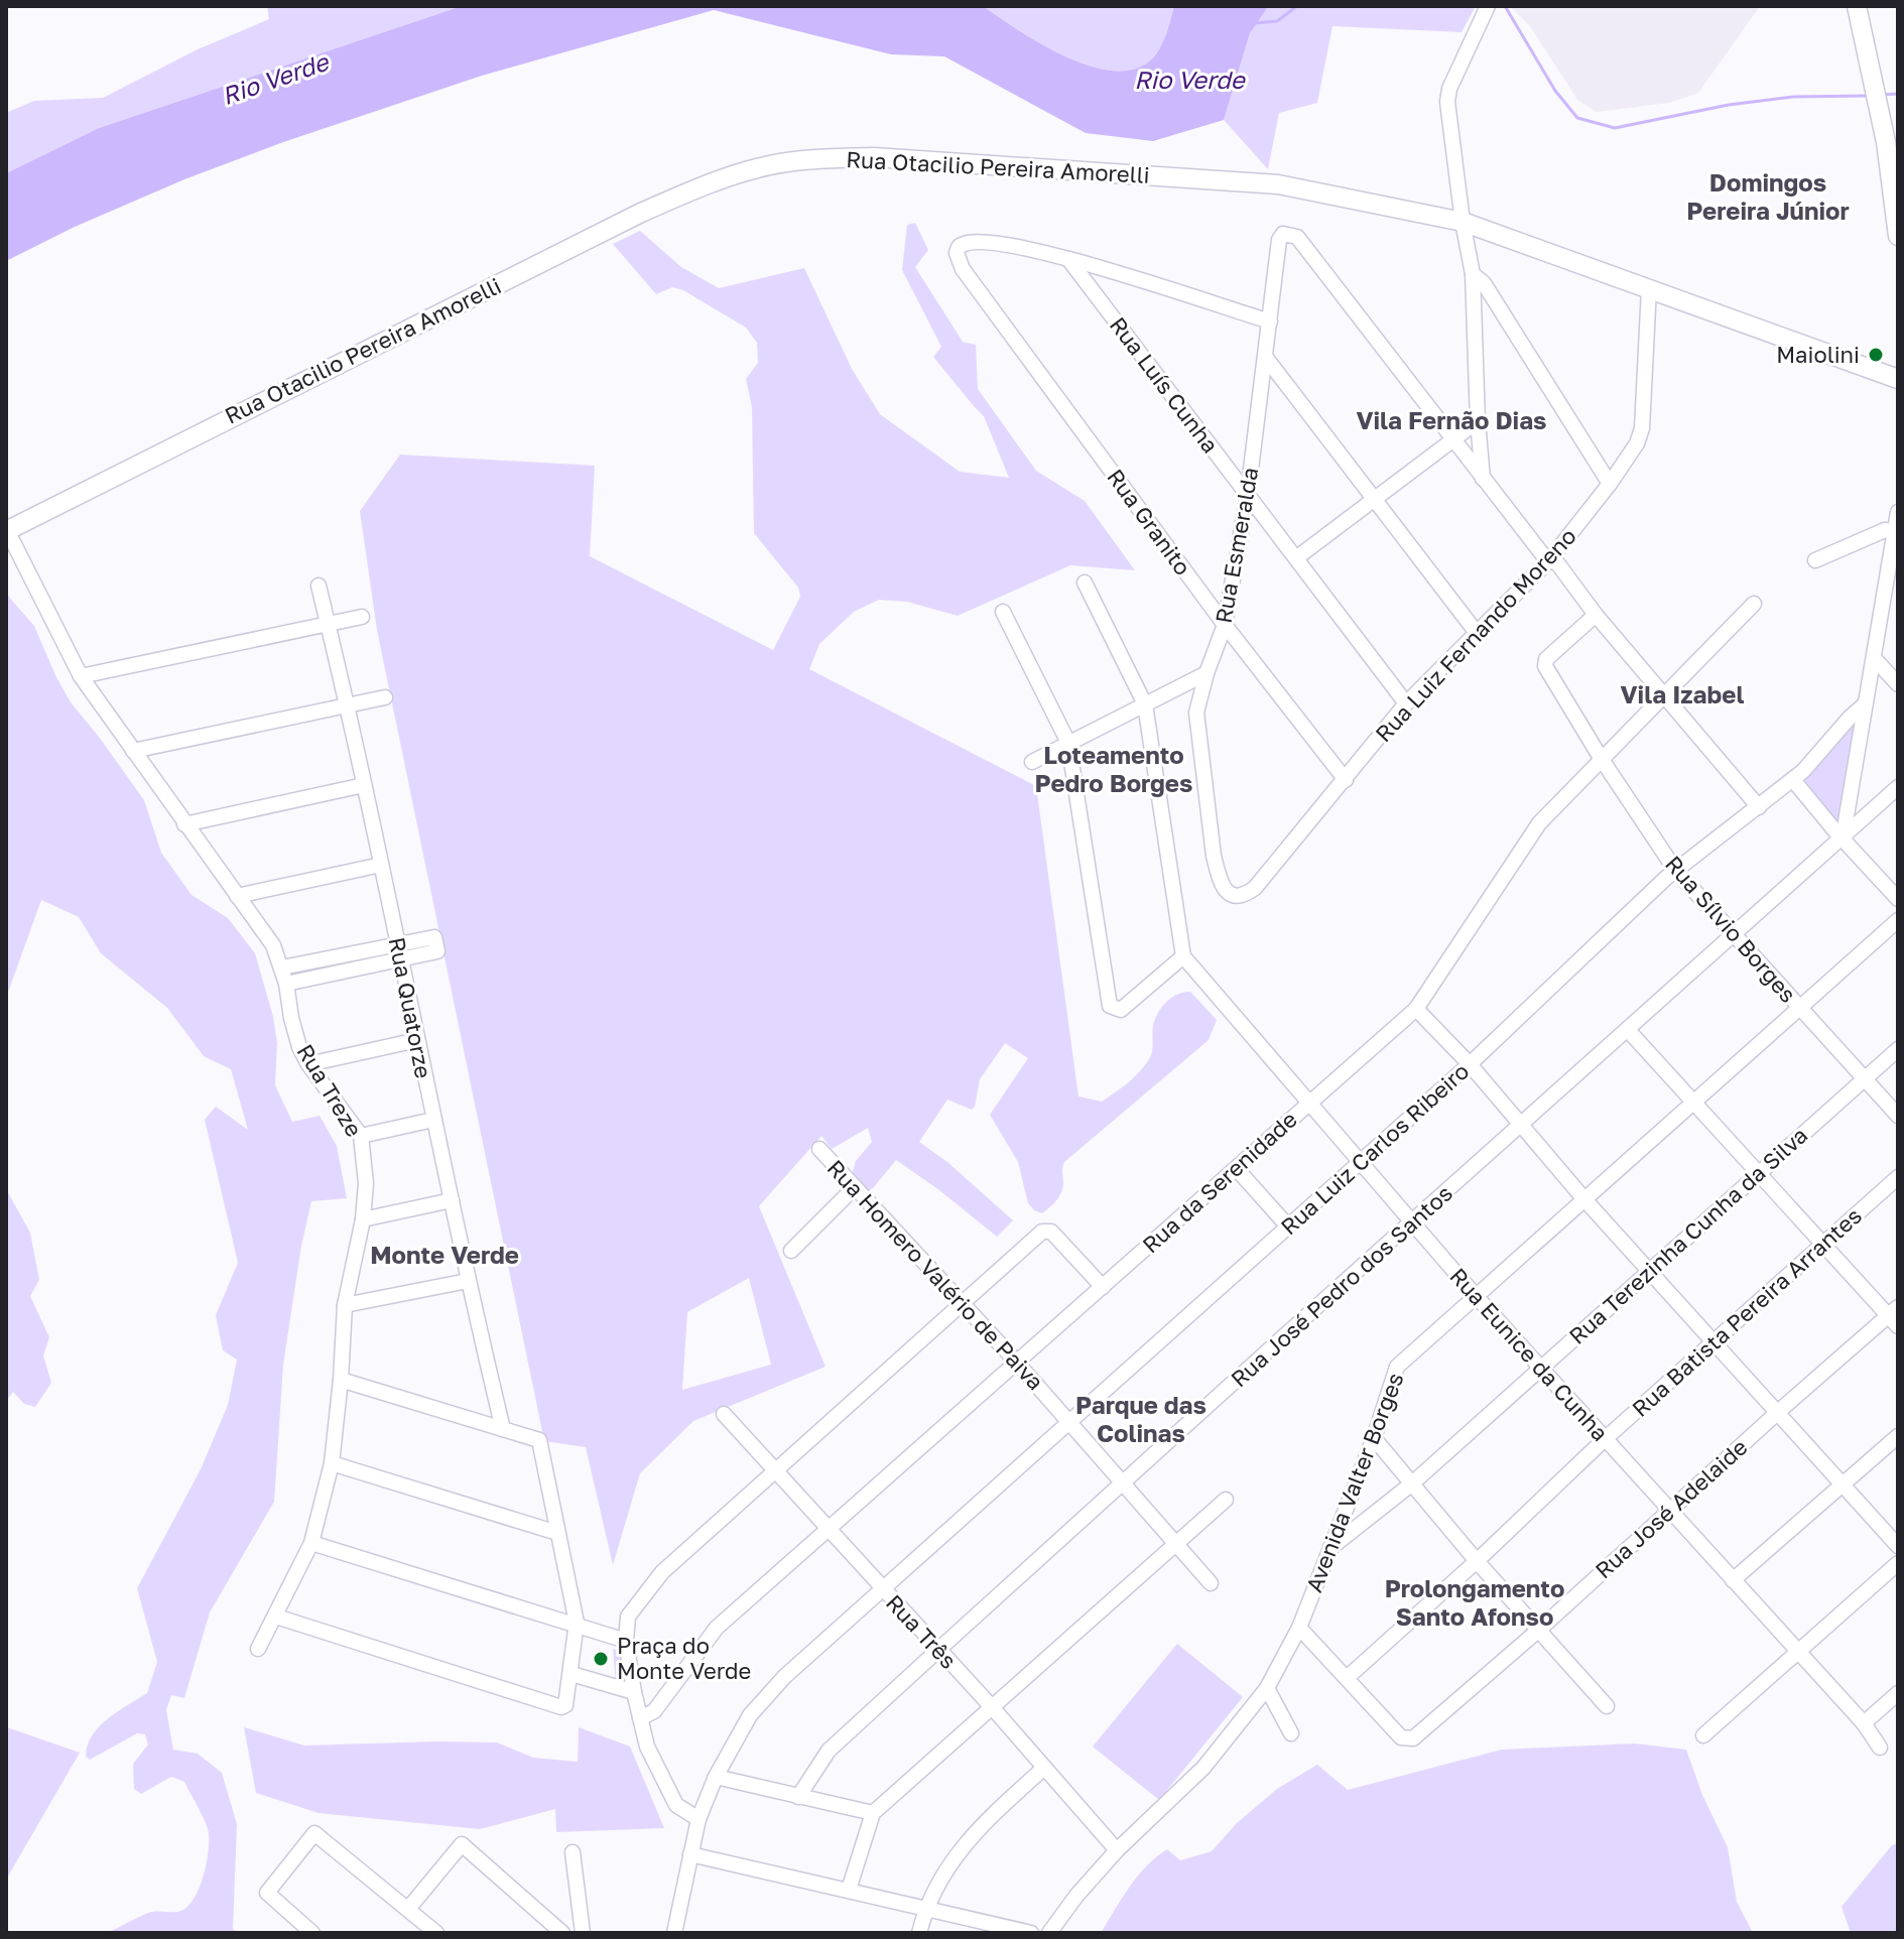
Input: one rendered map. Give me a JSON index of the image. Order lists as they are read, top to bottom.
{
  "streets": {
    "main road": ["Rua Otacilio Pereira Amorelli"],
    "street": [
      "Rua Luís Cunha",
      "Rua Granito",
      "Rua Esmeralda",
      "Rua Luiz Fernando Moreno",
      "Rua Sílvio Borges",
      "Rua Quatorze",
      "Rua Treze",
      "Rua Luiz Carlos Ribeiro",
      "Rua da Serenidade",
      "Rua Terezinha Cunha da Silva",
      "Rua Homero Valério de Paiva",
      "Rua José Pedro dos Santos",
      "Rua Batista Pereira Arrantes",
      "Rua Eunice da Cunha",
      "Avenida Valter Borges",
      "Rua José Adelaide",
      "Rua Três"
    ]
  },
  "crossings": [
    ["Rua Otacilio Pereira Amorelli", "Rua Luiz Fernando Moreno"],
    ["Rua Otacilio Pereira Amorelli", "Rua Treze"],
    ["Rua Luís Cunha", "Rua Granito"],
    ["Rua Luís Cunha", "Rua Esmeralda"],
    ["Rua Luís Cunha", "Rua Luiz Fernando Moreno"],
    ["Rua Granito", "Rua Esmeralda"],
    ["Rua Granito", "Rua Luiz Fernando Moreno"],
    ["Rua Esmeralda", "Rua Luiz Fernando Moreno"],
    ["Rua Sílvio Borges", "Rua Luiz Carlos Ribeiro"],
    ["Rua Sílvio Borges", "Rua da Serenidade"],
    ["Rua Sílvio Borges", "Rua Terezinha Cunha da Silva"],
    ["Rua Sílvio Borges", "Rua José Pedro dos Santos"],
    ["Rua Sílvio Borges", "Avenida Valter Borges"],
    ["Rua Luiz Carlos Ribeiro", "Rua Homero Valério de Paiva"],
    ["Rua Luiz Carlos Ribeiro", "Rua Eunice da Cunha"],
    ["Rua Luiz Carlos Ribeiro", "Rua Três"],
    ["Rua da Serenidade", "Rua Homero Valério de Paiva"],
    ["Rua da Serenidade", "Rua Eunice da Cunha"],
    ["Rua da Serenidade", "Rua Três"],
    ["Rua Terezinha Cunha da Silva", "Rua Eunice da Cunha"],
    ["Rua Terezinha Cunha da Silva", "Avenida Valter Borges"],
    ["Rua Homero Valério de Paiva", "Rua José Pedro dos Santos"],
    ["Rua José Pedro dos Santos", "Rua Eunice da Cunha"],
    ["Rua José Pedro dos Santos", "Rua Três"],
    ["Rua Batista Pereira Arrantes", "Rua Eunice da Cunha"],
    ["Rua Batista Pereira Arrantes", "Rua José Adelaide"],
    ["Rua Eunice da Cunha", "Avenida Valter Borges"],
    ["Rua Eunice da Cunha", "Rua José Adelaide"],
    ["Avenida Valter Borges", "Rua Três"]
  ],
  "districts": [
    "Domingos Pereira Júnior",
    "Vila Fernão Dias",
    "Vila Izabel",
    "Loteamento Pedro Borges",
    "Monte Verde",
    "Parque das Colinas",
    "Prolongamento Santo Afonso"
  ],
  "water": ["Rio Verde"],
  "places": ["Maiolini", "Praça do Monte Verde"]
}
